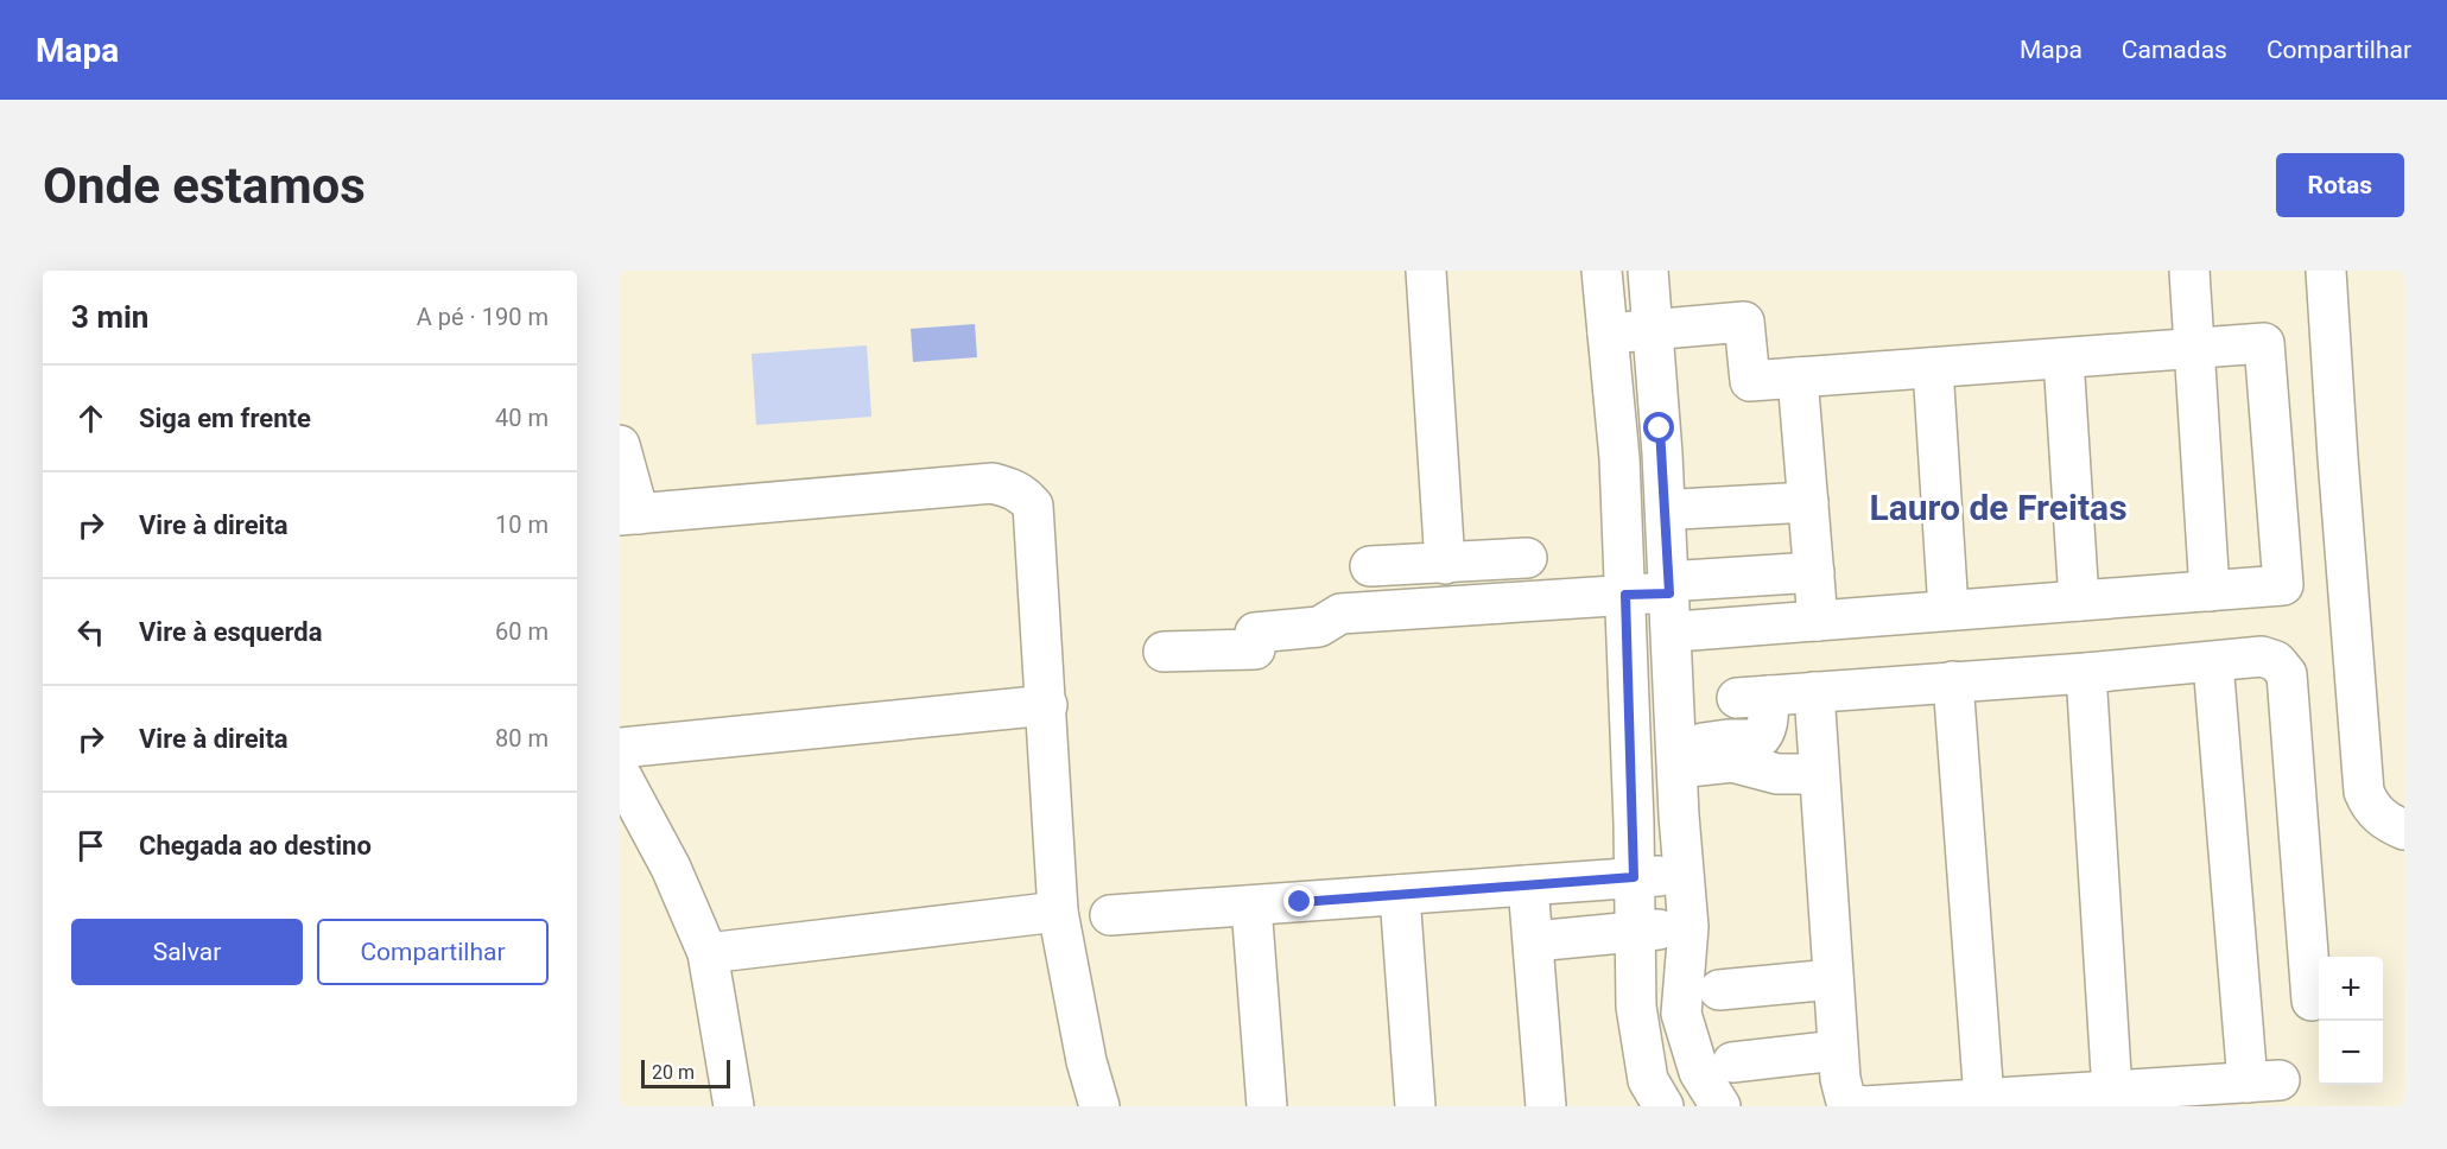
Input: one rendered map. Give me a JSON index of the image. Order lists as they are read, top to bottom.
{
  "districts": ["Lauro de Freitas"],
  "scale_bar": "20 m",
  "page": {
    "header": "Mapa",
    "nav": ["Mapa", "Camadas", "Compartilhar"],
    "buttons": [
      "Rotas",
      ["Salvar", "Compartilhar"]
    ],
    "title": "Onde estamos",
    "heading": ["3 min", "A pé · 190 m"],
    "list": [
      ["Siga em frente", "40 m"],
      ["Vire à direita", "10 m"],
      ["Vire à esquerda", "60 m"],
      ["Vire à direita", "80 m"],
      "Chegada ao destino"
    ],
    "map_buttons": ["+", "−"],
    "scale": "20 m"
  }
}
